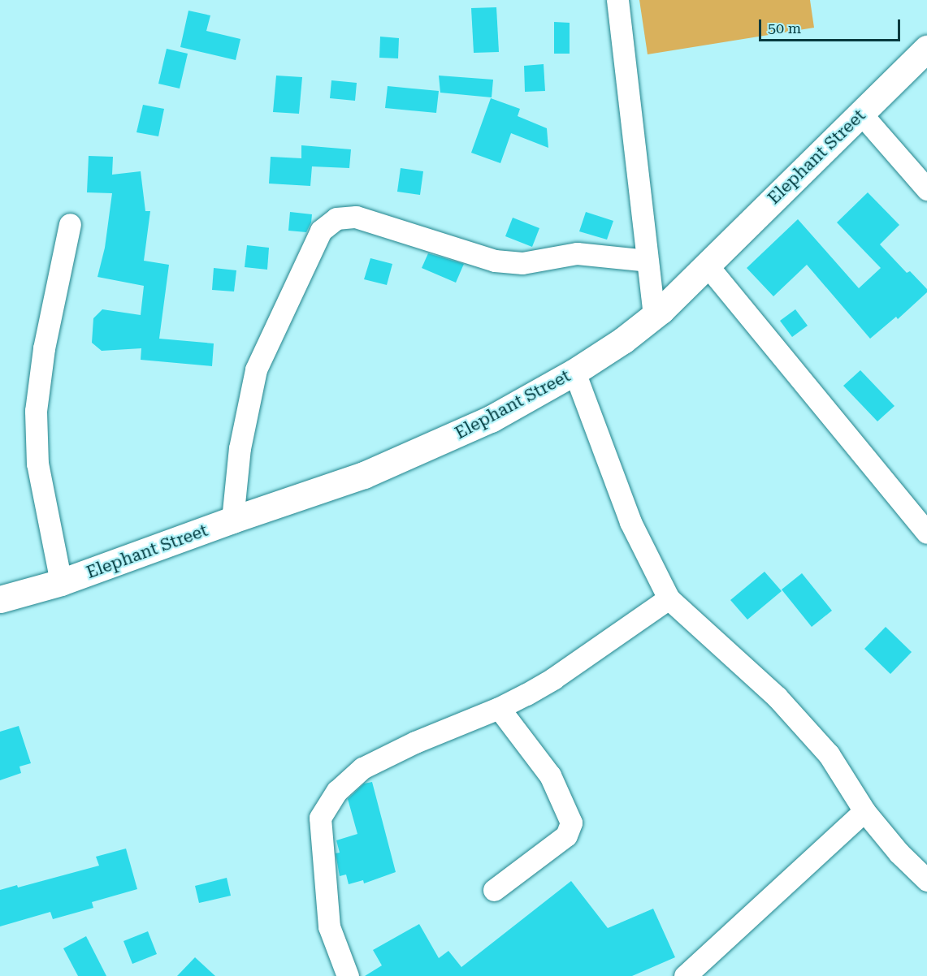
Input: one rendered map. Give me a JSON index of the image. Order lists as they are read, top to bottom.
{
  "streets": {
    "main road": ["Elephant Street"]
  },
  "scale_bar": "50 m"
}
